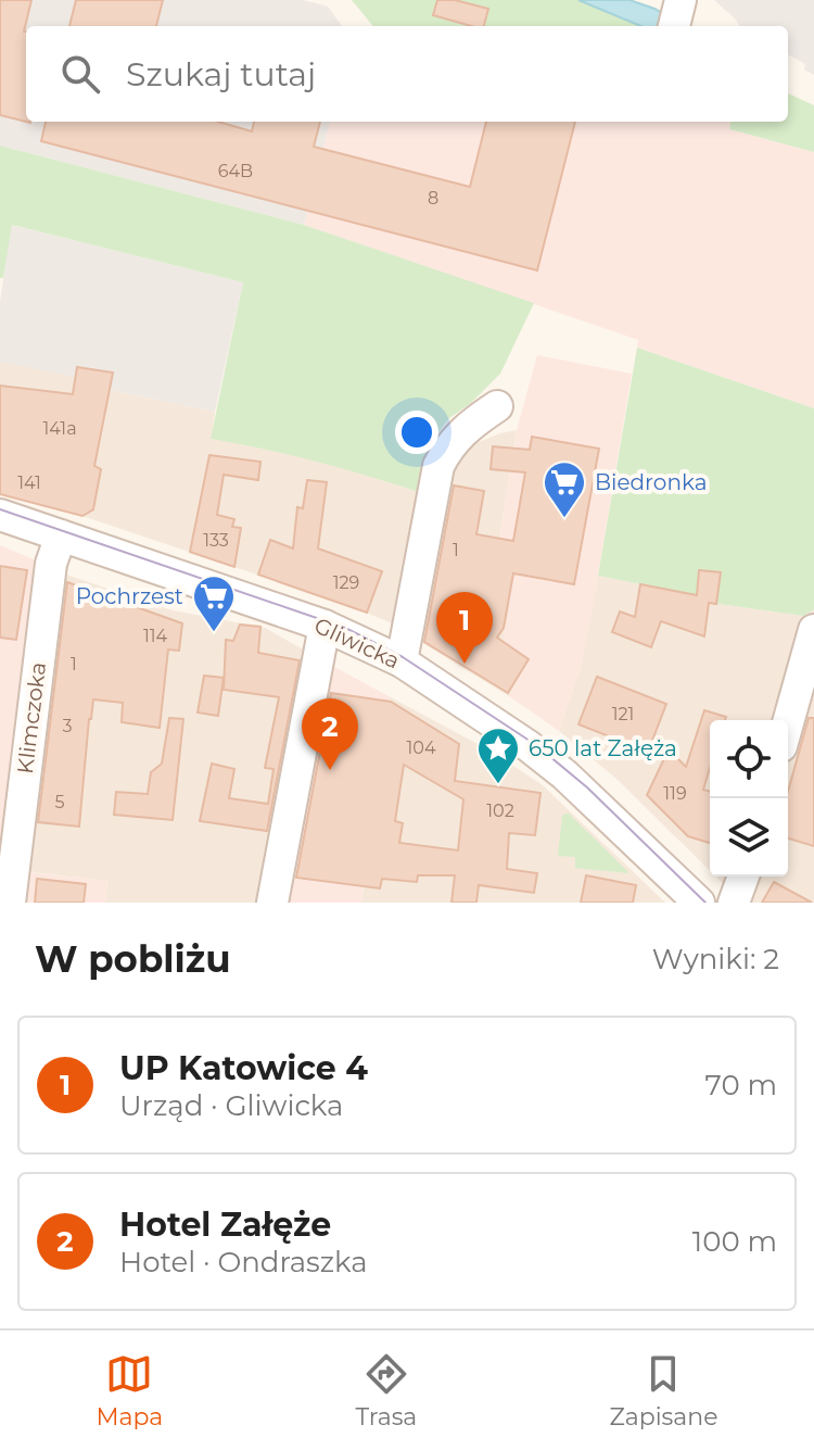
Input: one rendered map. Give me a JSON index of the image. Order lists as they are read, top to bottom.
{
  "streets": {
    "street": ["Gliwicka", "Klimczoka"]
  },
  "crossings": [
    ["Gliwicka", "Klimczoka"]
  ],
  "places": {
    "supermarket": ["Biedronka", "Pochrzest"],
    "place": ["650 lat Załęża"]
  },
  "house_numbers": [
    "64B",
    "8",
    "141a",
    "141",
    "133",
    "1",
    "129",
    "114",
    "1",
    "121",
    "3",
    "104",
    "119",
    "5",
    "102"
  ],
  "page": {
    "search": "Szukaj tutaj",
    "pins": ["1", "2"],
    "heading": ["W pobliżu", "Wyniki: 2"],
    "list": [
      {
        "mark": "1",
        "name": "UP Katowice 4",
        "note": "Urząd · Gliwicka",
        "value": "70 m"
      },
      {
        "mark": "2",
        "name": "Hotel Załęże",
        "note": "Hotel · Ondraszka",
        "value": "100 m"
      }
    ],
    "nav": ["Mapa", "Trasa", "Zapisane"]
  }
}
